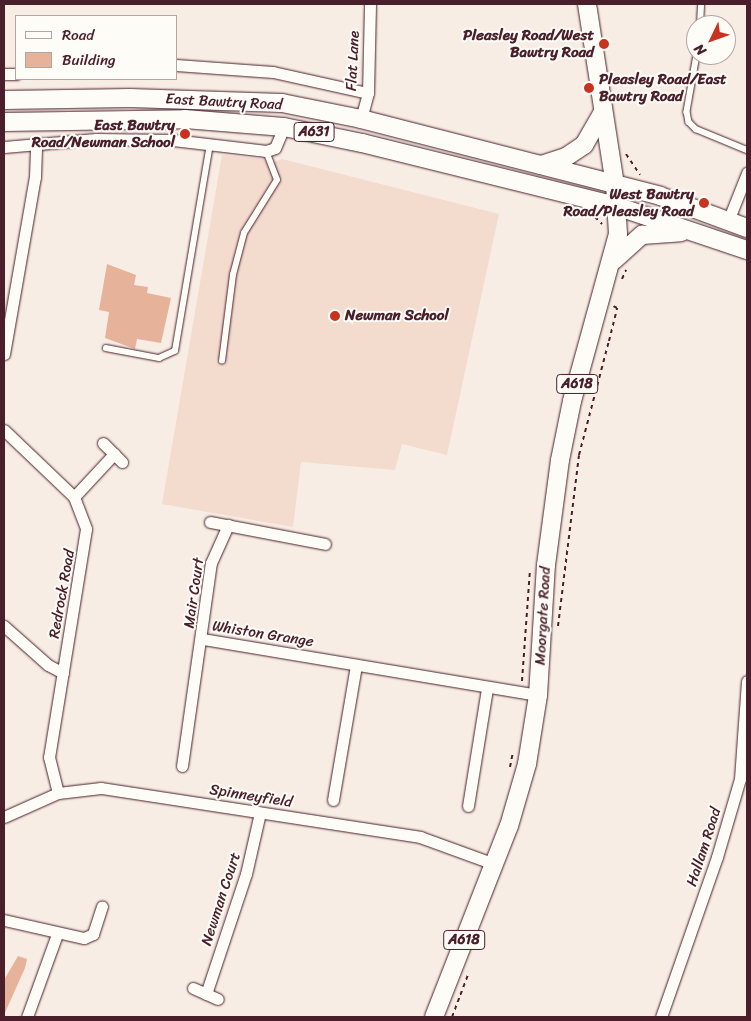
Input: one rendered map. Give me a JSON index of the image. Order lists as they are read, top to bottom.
{
  "streets": {
    "main road": [
      "East Bawtry Road",
      "A631",
      "A618",
      "Moorgate Road"
    ],
    "street": [
      "Flat Lane",
      "Mair Court",
      "Redrock Road",
      "Whiston Grange",
      "Spinneyfield",
      "Hallam Road",
      "Newman Court"
    ]
  },
  "crossings": [
    ["Flat Lane", "East Bawtry Road"],
    ["East Bawtry Road", "A631"],
    ["East Bawtry Road", "A618"],
    ["East Bawtry Road", "Moorgate Road"],
    ["A631", "A618"],
    ["A631", "Moorgate Road"],
    ["A618", "Moorgate Road"],
    ["Mair Court", "Whiston Grange"],
    ["Redrock Road", "Spinneyfield"],
    ["Moorgate Road", "Whiston Grange"],
    ["Moorgate Road", "Spinneyfield"],
    ["Spinneyfield", "Newman Court"]
  ],
  "places": [
    "Pleasley Road/West Bawtry Road",
    "Pleasley Road/East Bawtry Road",
    "East Bawtry Road/Newman School",
    "West Bawtry Road/Pleasley Road",
    "Newman School"
  ],
  "legend": ["Road", "Building"],
  "north": "bottom left"
}
